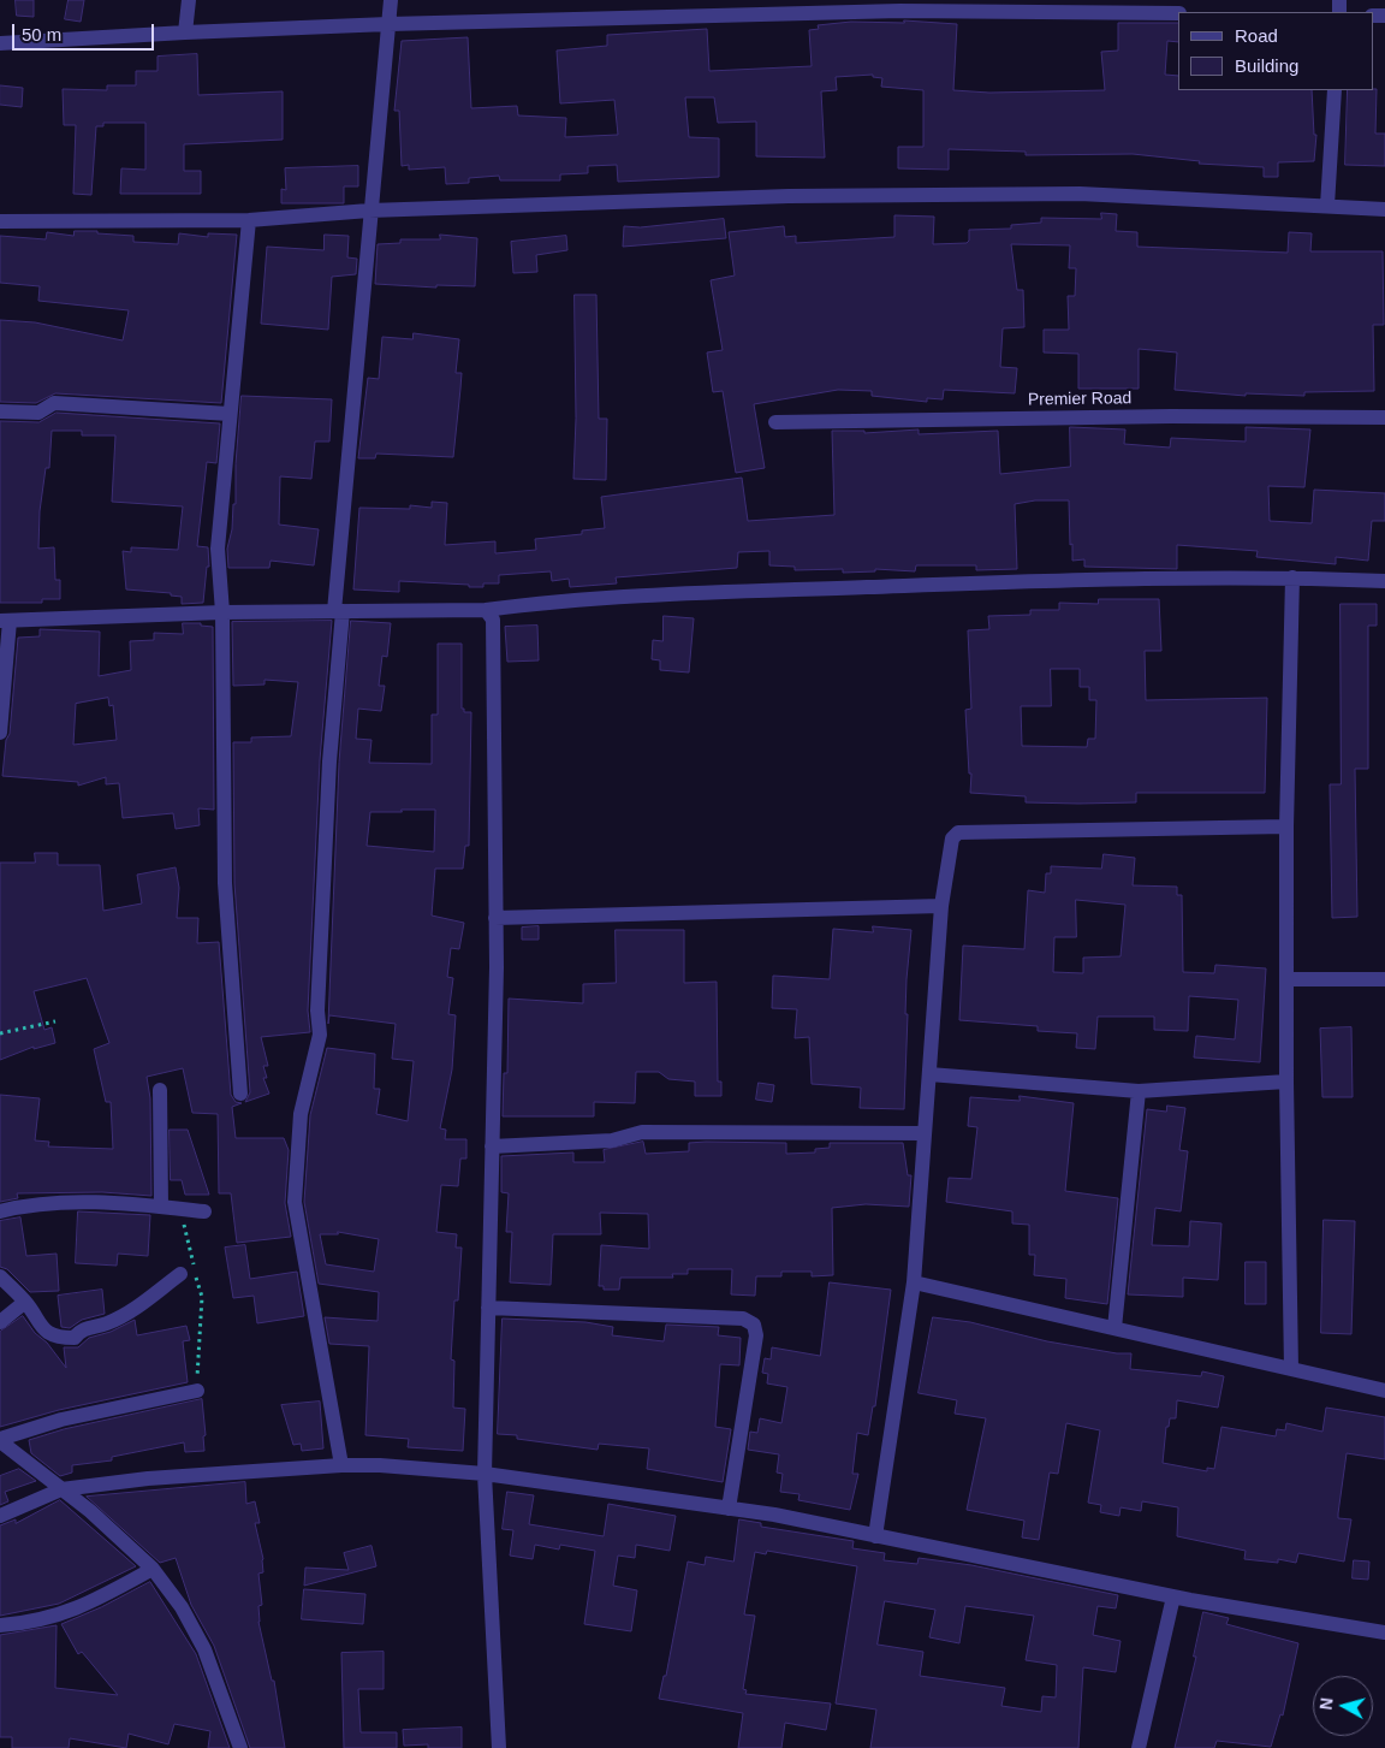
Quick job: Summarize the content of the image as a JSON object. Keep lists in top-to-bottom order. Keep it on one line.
{"streets":{"street":["Premier Road"]},"legend":["Road","Building"],"scale_bar":"50 m","north":"left"}
